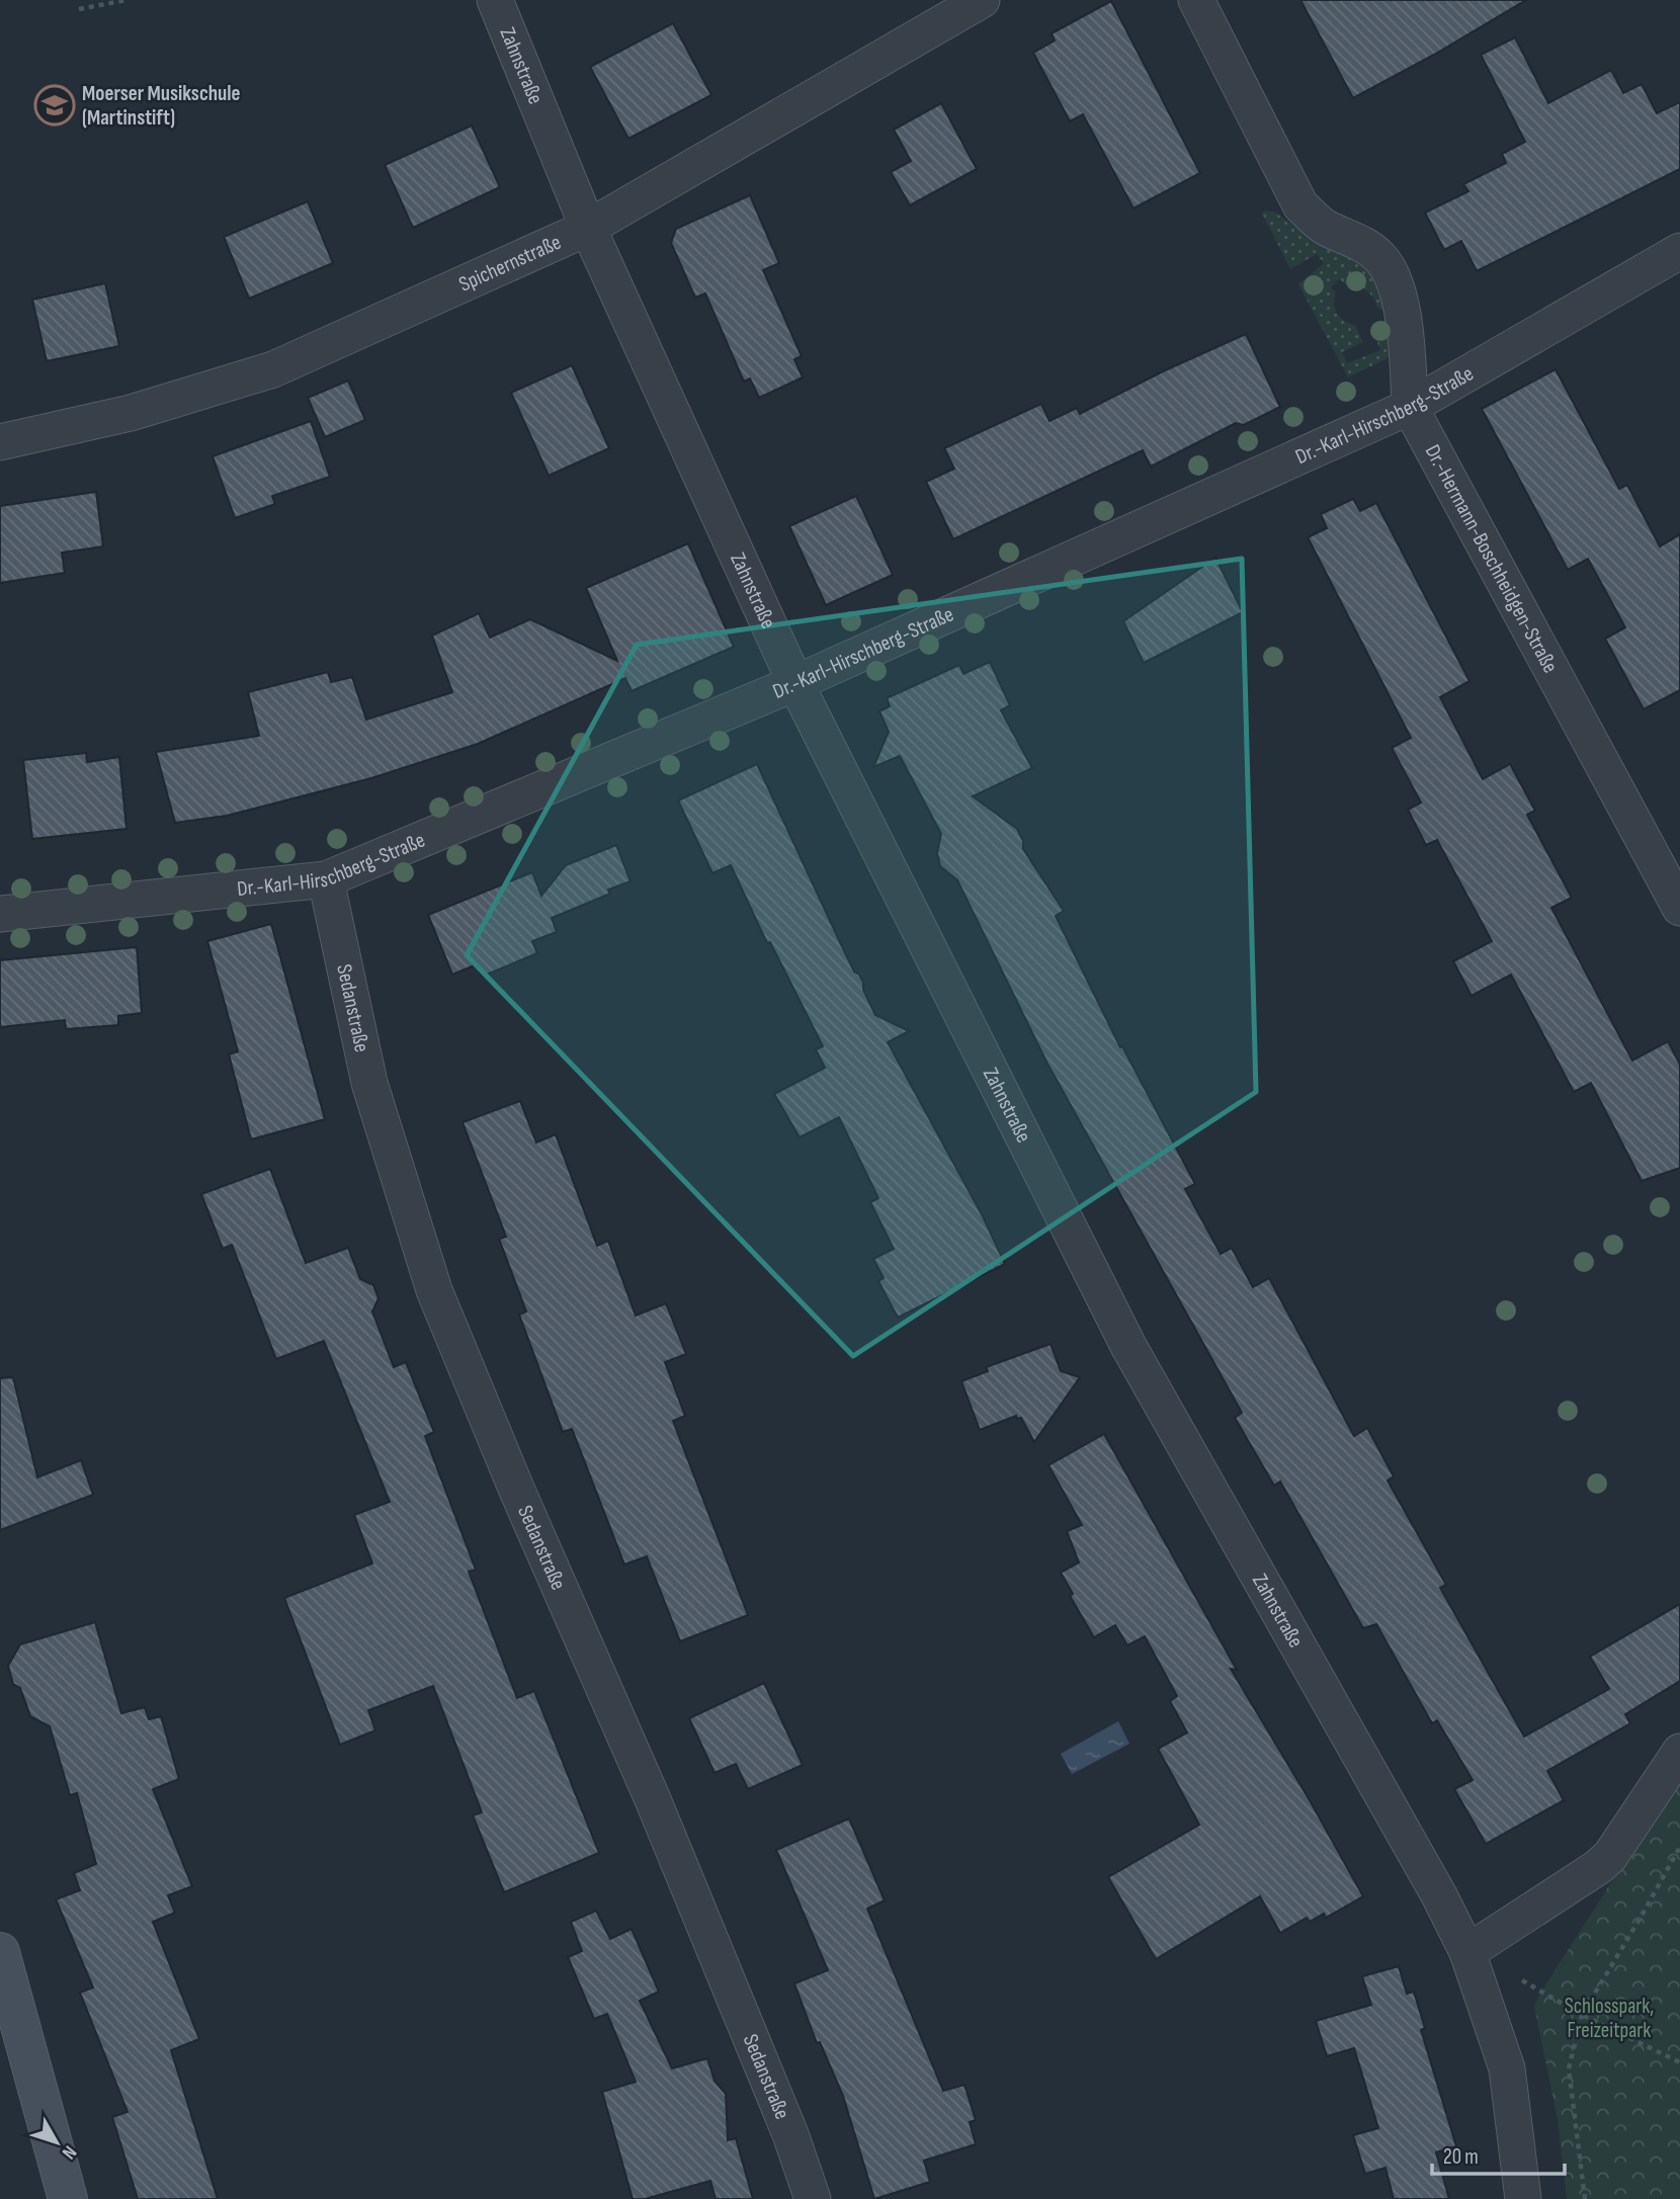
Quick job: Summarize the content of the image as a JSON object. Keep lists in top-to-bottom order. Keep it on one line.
{"streets":{"street":["Zahnstraße","Spichernstraße","Dr.-Karl-Hirschberg-Straße","Dr.-Hermann-Boschheidgen-Straße","Sedanstraße"]},"crossings":[["Zahnstraße","Spichernstraße"],["Zahnstraße","Dr.-Karl-Hirschberg-Straße"],["Dr.-Karl-Hirschberg-Straße","Dr.-Hermann-Boschheidgen-Straße"],["Dr.-Karl-Hirschberg-Straße","Sedanstraße"]],"parks":["Schlosspark, Freizeitpark"],"places":{"school or university":["Moerser Musikschule (Martinstift)"]},"scale_bar":"20 m","north":"bottom right"}
